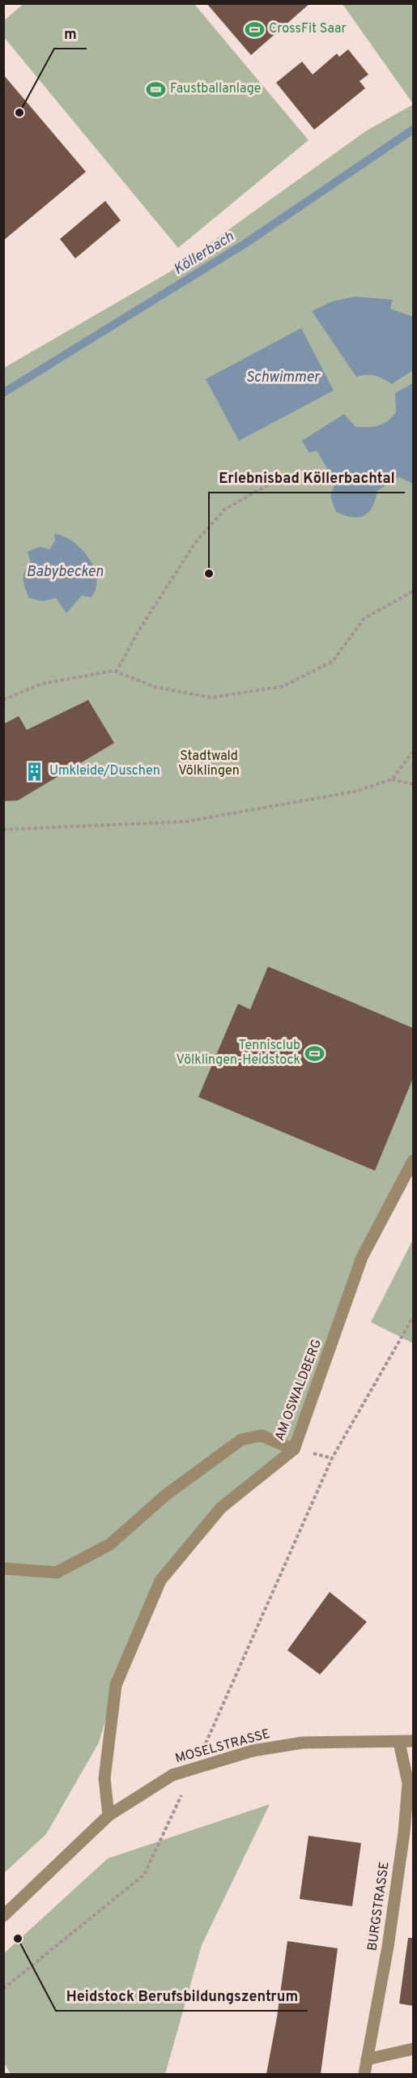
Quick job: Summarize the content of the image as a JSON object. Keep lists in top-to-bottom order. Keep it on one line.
{"streets":{"street":["AM OSWALDBERG","MOSELSTRASSE","BURGSTRASSE"]},"crossings":[["AM OSWALDBERG","MOSELSTRASSE"],["MOSELSTRASSE","BURGSTRASSE"]],"water":["Köllerbach","Schwimmer","Babybecken"],"parks":["Stadtwald Völklingen"],"places":{"sports":["CrossFit Saar","Faustballanlage","Tennisclub Völklingen-Heidstock"],"other":["m","Erlebnisbad Köllerbachtal","Heidstock Berufsbildungszentrum"],"building":["Umkleide/Duschen"]}}
